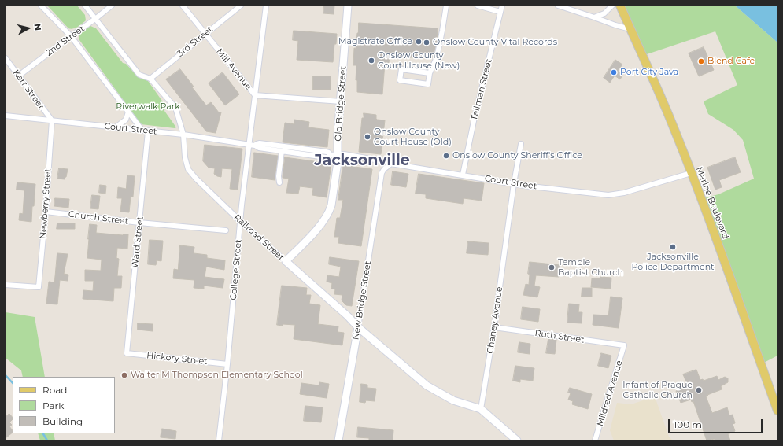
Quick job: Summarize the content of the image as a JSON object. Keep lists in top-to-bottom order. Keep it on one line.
{"streets":{"main road":["Old Bridge Street","Marine Boulevard","Railroad Street","New Bridge Street"],"street":["2nd Street","3rd Street","Mill Avenue","Kerr Street","Tallman Street","Court Street","Newberry Street","Church Street","Ward Street","College Street","Chaney Avenue","Ruth Street","Hickory Street","Mildred Avenue"]},"crossings":[["2nd Street","Kerr Street"],["3rd Street","Mill Avenue"],["3rd Street","Railroad Street"],["Mill Avenue","Old Bridge Street"],["Mill Avenue","College Street"],["Kerr Street","Court Street"],["Kerr Street","Newberry Street"],["Tallman Street","Court Street"],["Old Bridge Street","Court Street"],["Old Bridge Street","Railroad Street"],["Court Street","Marine Boulevard"],["Court Street","Newberry Street"],["Court Street","Railroad Street"],["Court Street","Ward Street"],["Court Street","College Street"],["Court Street","New Bridge Street"],["Court Street","Chaney Avenue"],["Newberry Street","Church Street"],["Church Street","Ward Street"],["Railroad Street","College Street"],["Railroad Street","New Bridge Street"],["Railroad Street","Chaney Avenue"],["Ward Street","Hickory Street"],["College Street","Hickory Street"],["Chaney Avenue","Ruth Street"],["Ruth Street","Mildred Avenue"]],"districts":["Jacksonville"],"parks":["Riverwalk Park"],"places":["Magistrate Office","Onslow County Vital Records","Onslow County Court House (New)","Blend Cafe","Port City Java","Onslow County Court House (Old)","Onslow County Sheriff's Office","Jacksonville Police Department","Temple Baptist Church","Walter M Thompson Elementary School","Infant of Prague Catholic Church"],"legend":["Road","Park","Building"],"scale_bar":"100 m","north":"right"}
